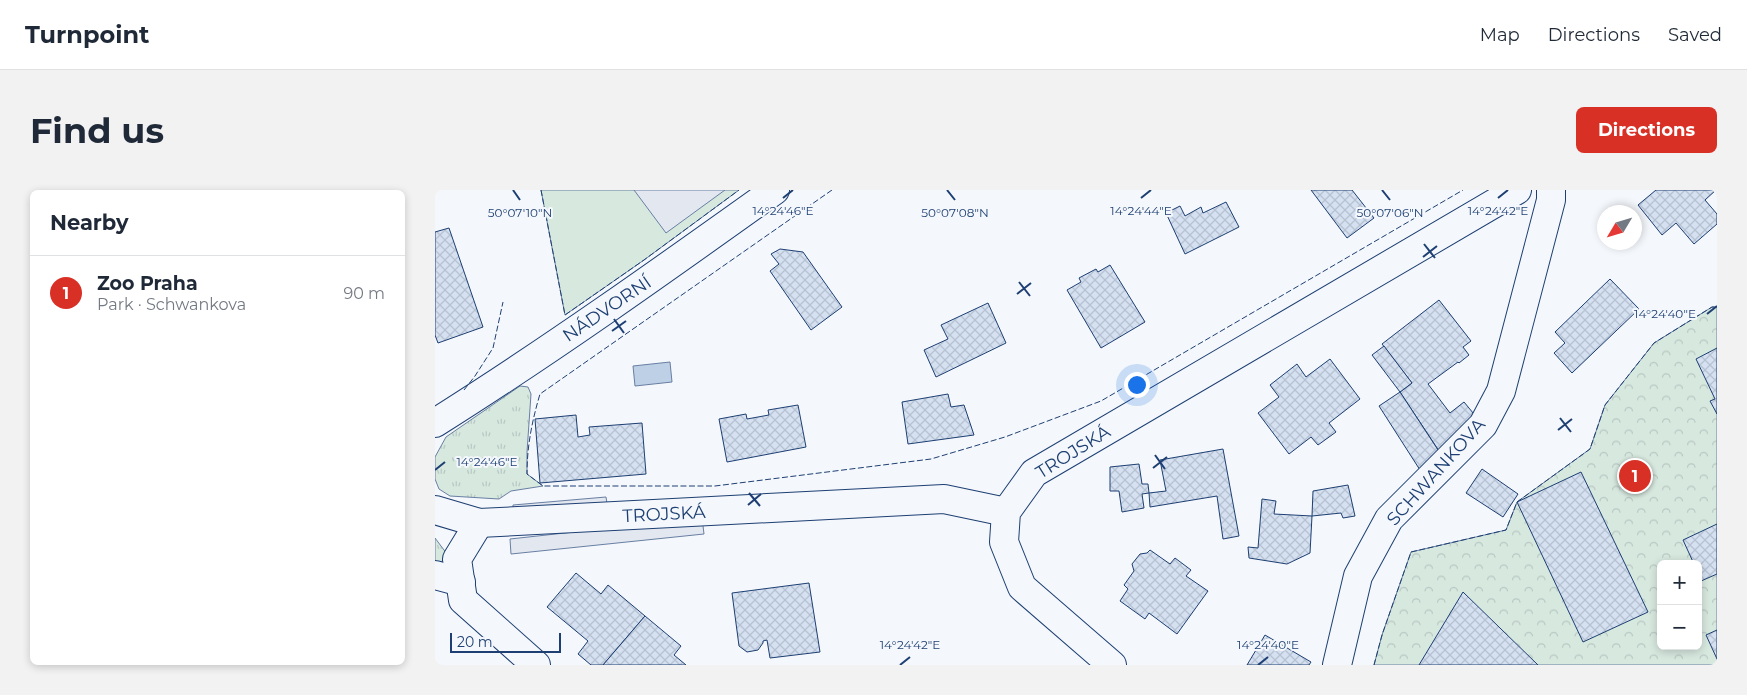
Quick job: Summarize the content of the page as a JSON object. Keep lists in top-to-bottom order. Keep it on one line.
{"streets":{"street":["NÁDVORNÍ","TROJSKÁ","SCHWANKOVA"]},"scale_bar":"20 m","north":"bottom left","page":{"header":"Turnpoint","nav":["Map","Directions","Saved"],"buttons":"Directions","title":"Find us","heading":"Nearby","list":[{"mark":"1","name":"Zoo Praha","note":"Park · Schwankova","value":"90 m"}],"pins":"1","map_buttons":["+","−"],"scale":"20 m"},"coordinates":["14°24'46\"E","14°24'44\"E","14°24'42\"E","50°07'06\"N","50°07'10\"N","50°07'08\"N","14°24'40\"E"]}
